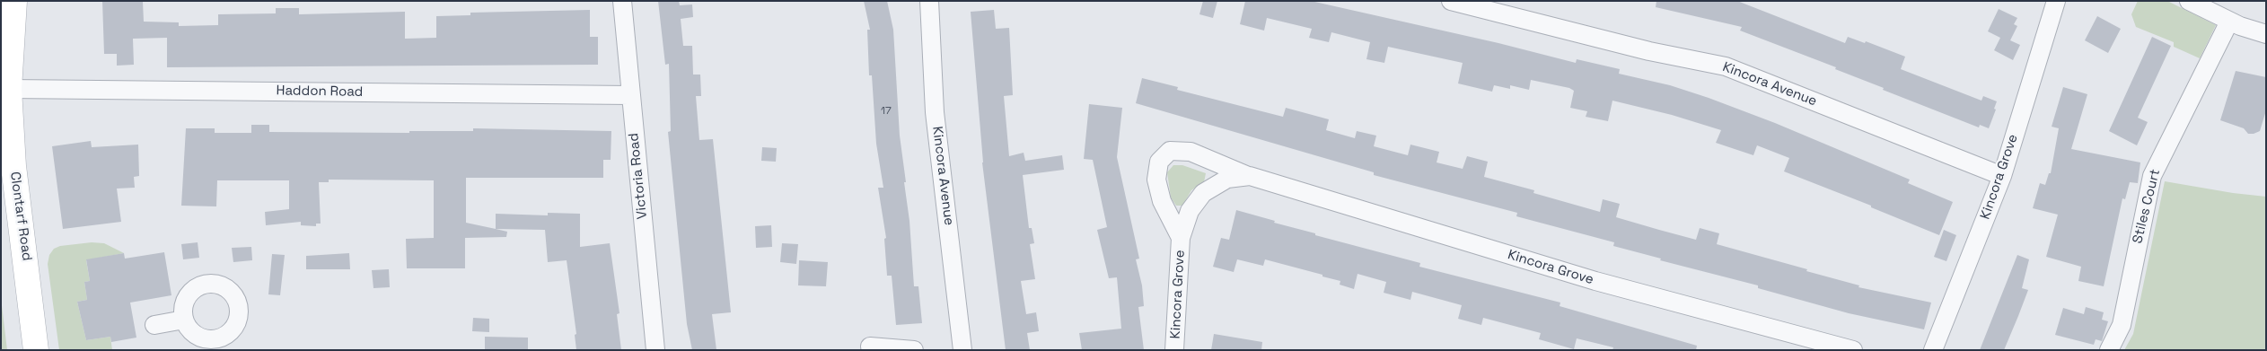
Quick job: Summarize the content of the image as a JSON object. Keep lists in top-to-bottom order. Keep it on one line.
{"streets":{"main road":["Clontarf Road"],"street":["Kincora Avenue","Haddon Road","Victoria Road","Kincora Grove","Stiles Court"]},"crossings":[["Kincora Avenue","Kincora Grove"],["Haddon Road","Victoria Road"],["Haddon Road","Clontarf Road"]],"house_numbers":["17"]}
